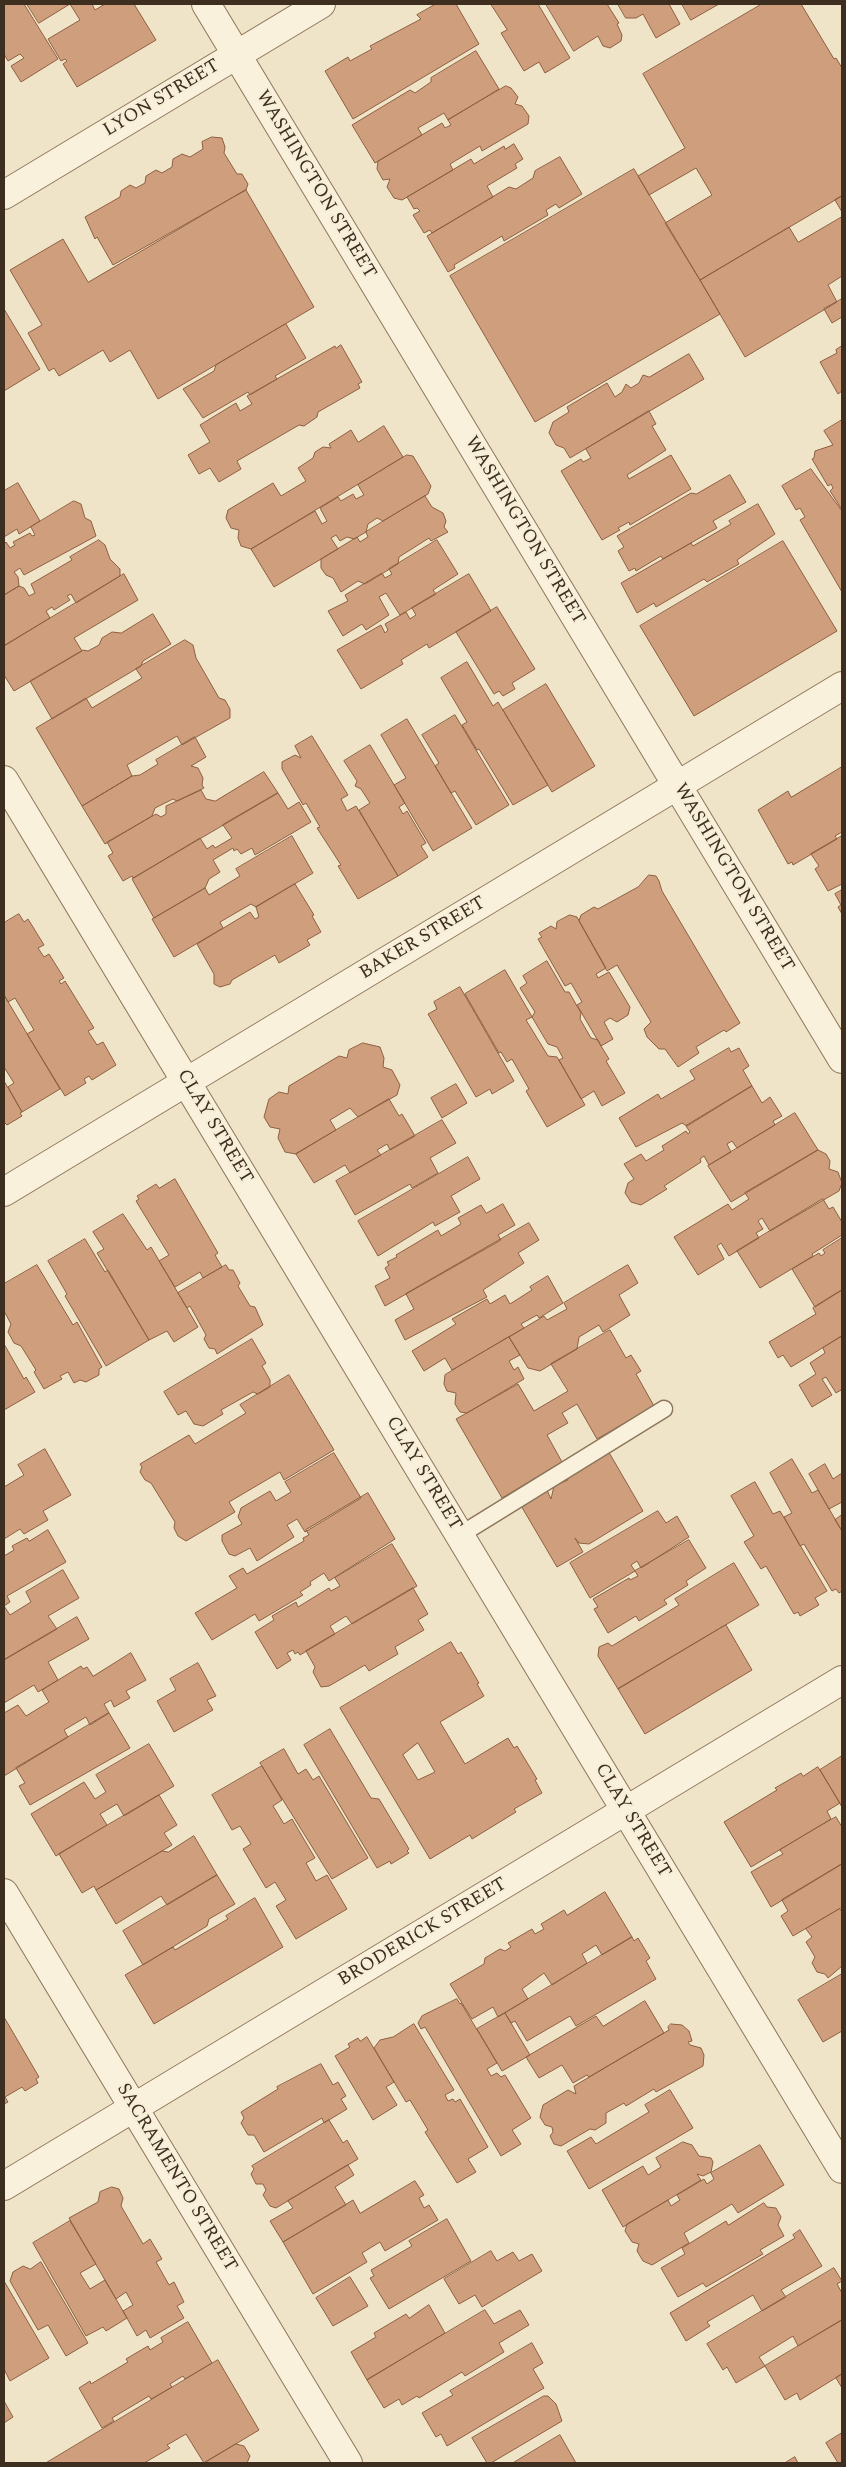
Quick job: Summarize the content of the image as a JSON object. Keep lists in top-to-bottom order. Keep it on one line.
{"streets":{"street":["LYON STREET","WASHINGTON STREET","BAKER STREET","CLAY STREET","BRODERICK STREET","SACRAMENTO STREET"]},"crossings":[["LYON STREET","WASHINGTON STREET"],["WASHINGTON STREET","BAKER STREET"],["BAKER STREET","CLAY STREET"],["CLAY STREET","BRODERICK STREET"],["BRODERICK STREET","SACRAMENTO STREET"]]}
